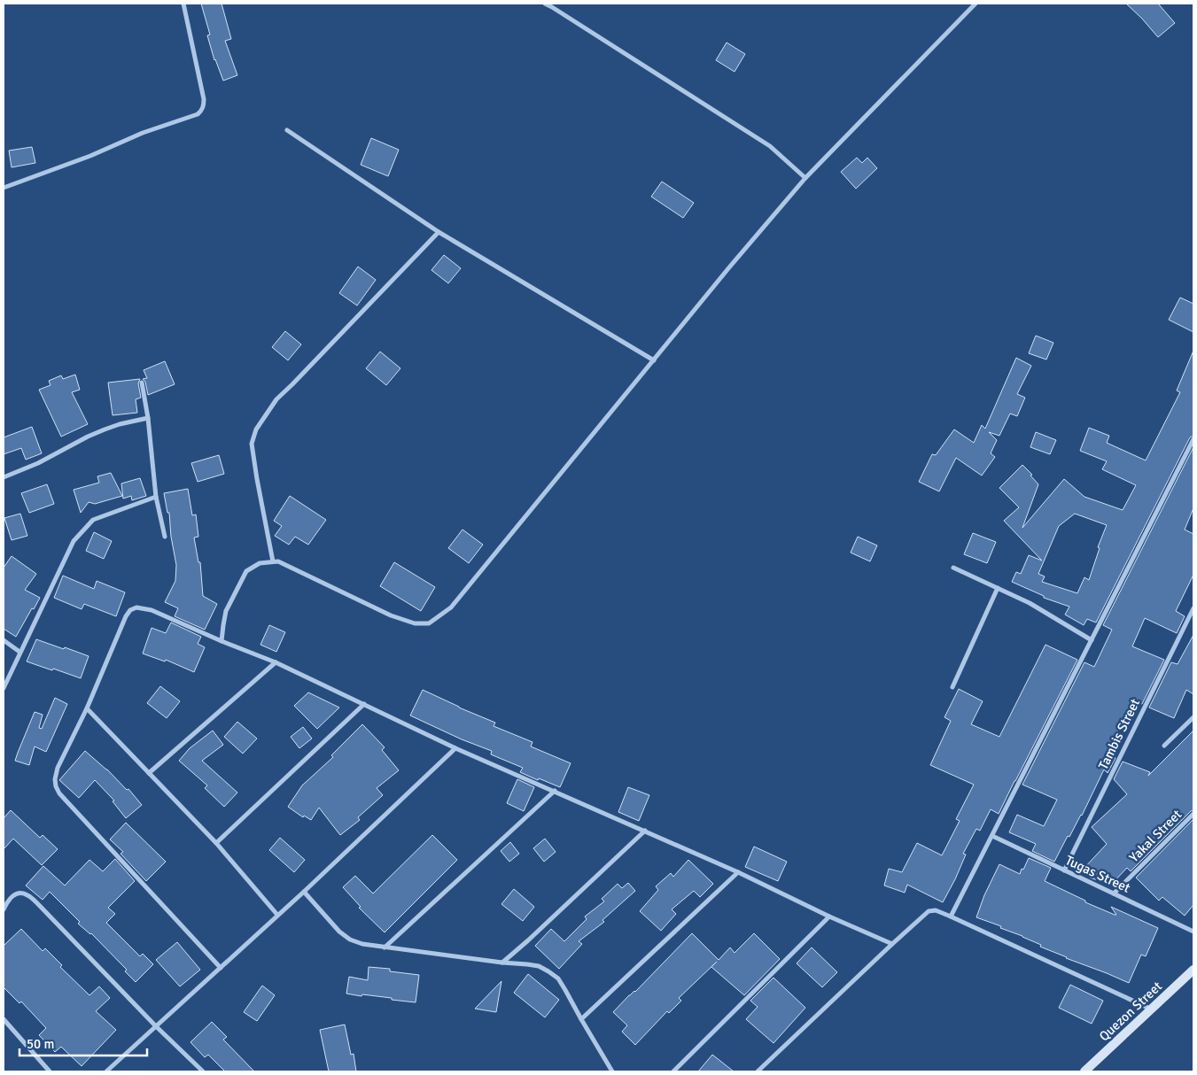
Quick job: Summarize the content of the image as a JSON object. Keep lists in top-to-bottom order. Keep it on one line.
{"streets":{"street":["Tambis Street","Yakal Street","Tugas Street","Quezon Street"]},"crossings":[["Tambis Street","Tugas Street"],["Yakal Street","Tugas Street"]],"scale_bar":"50 m"}
